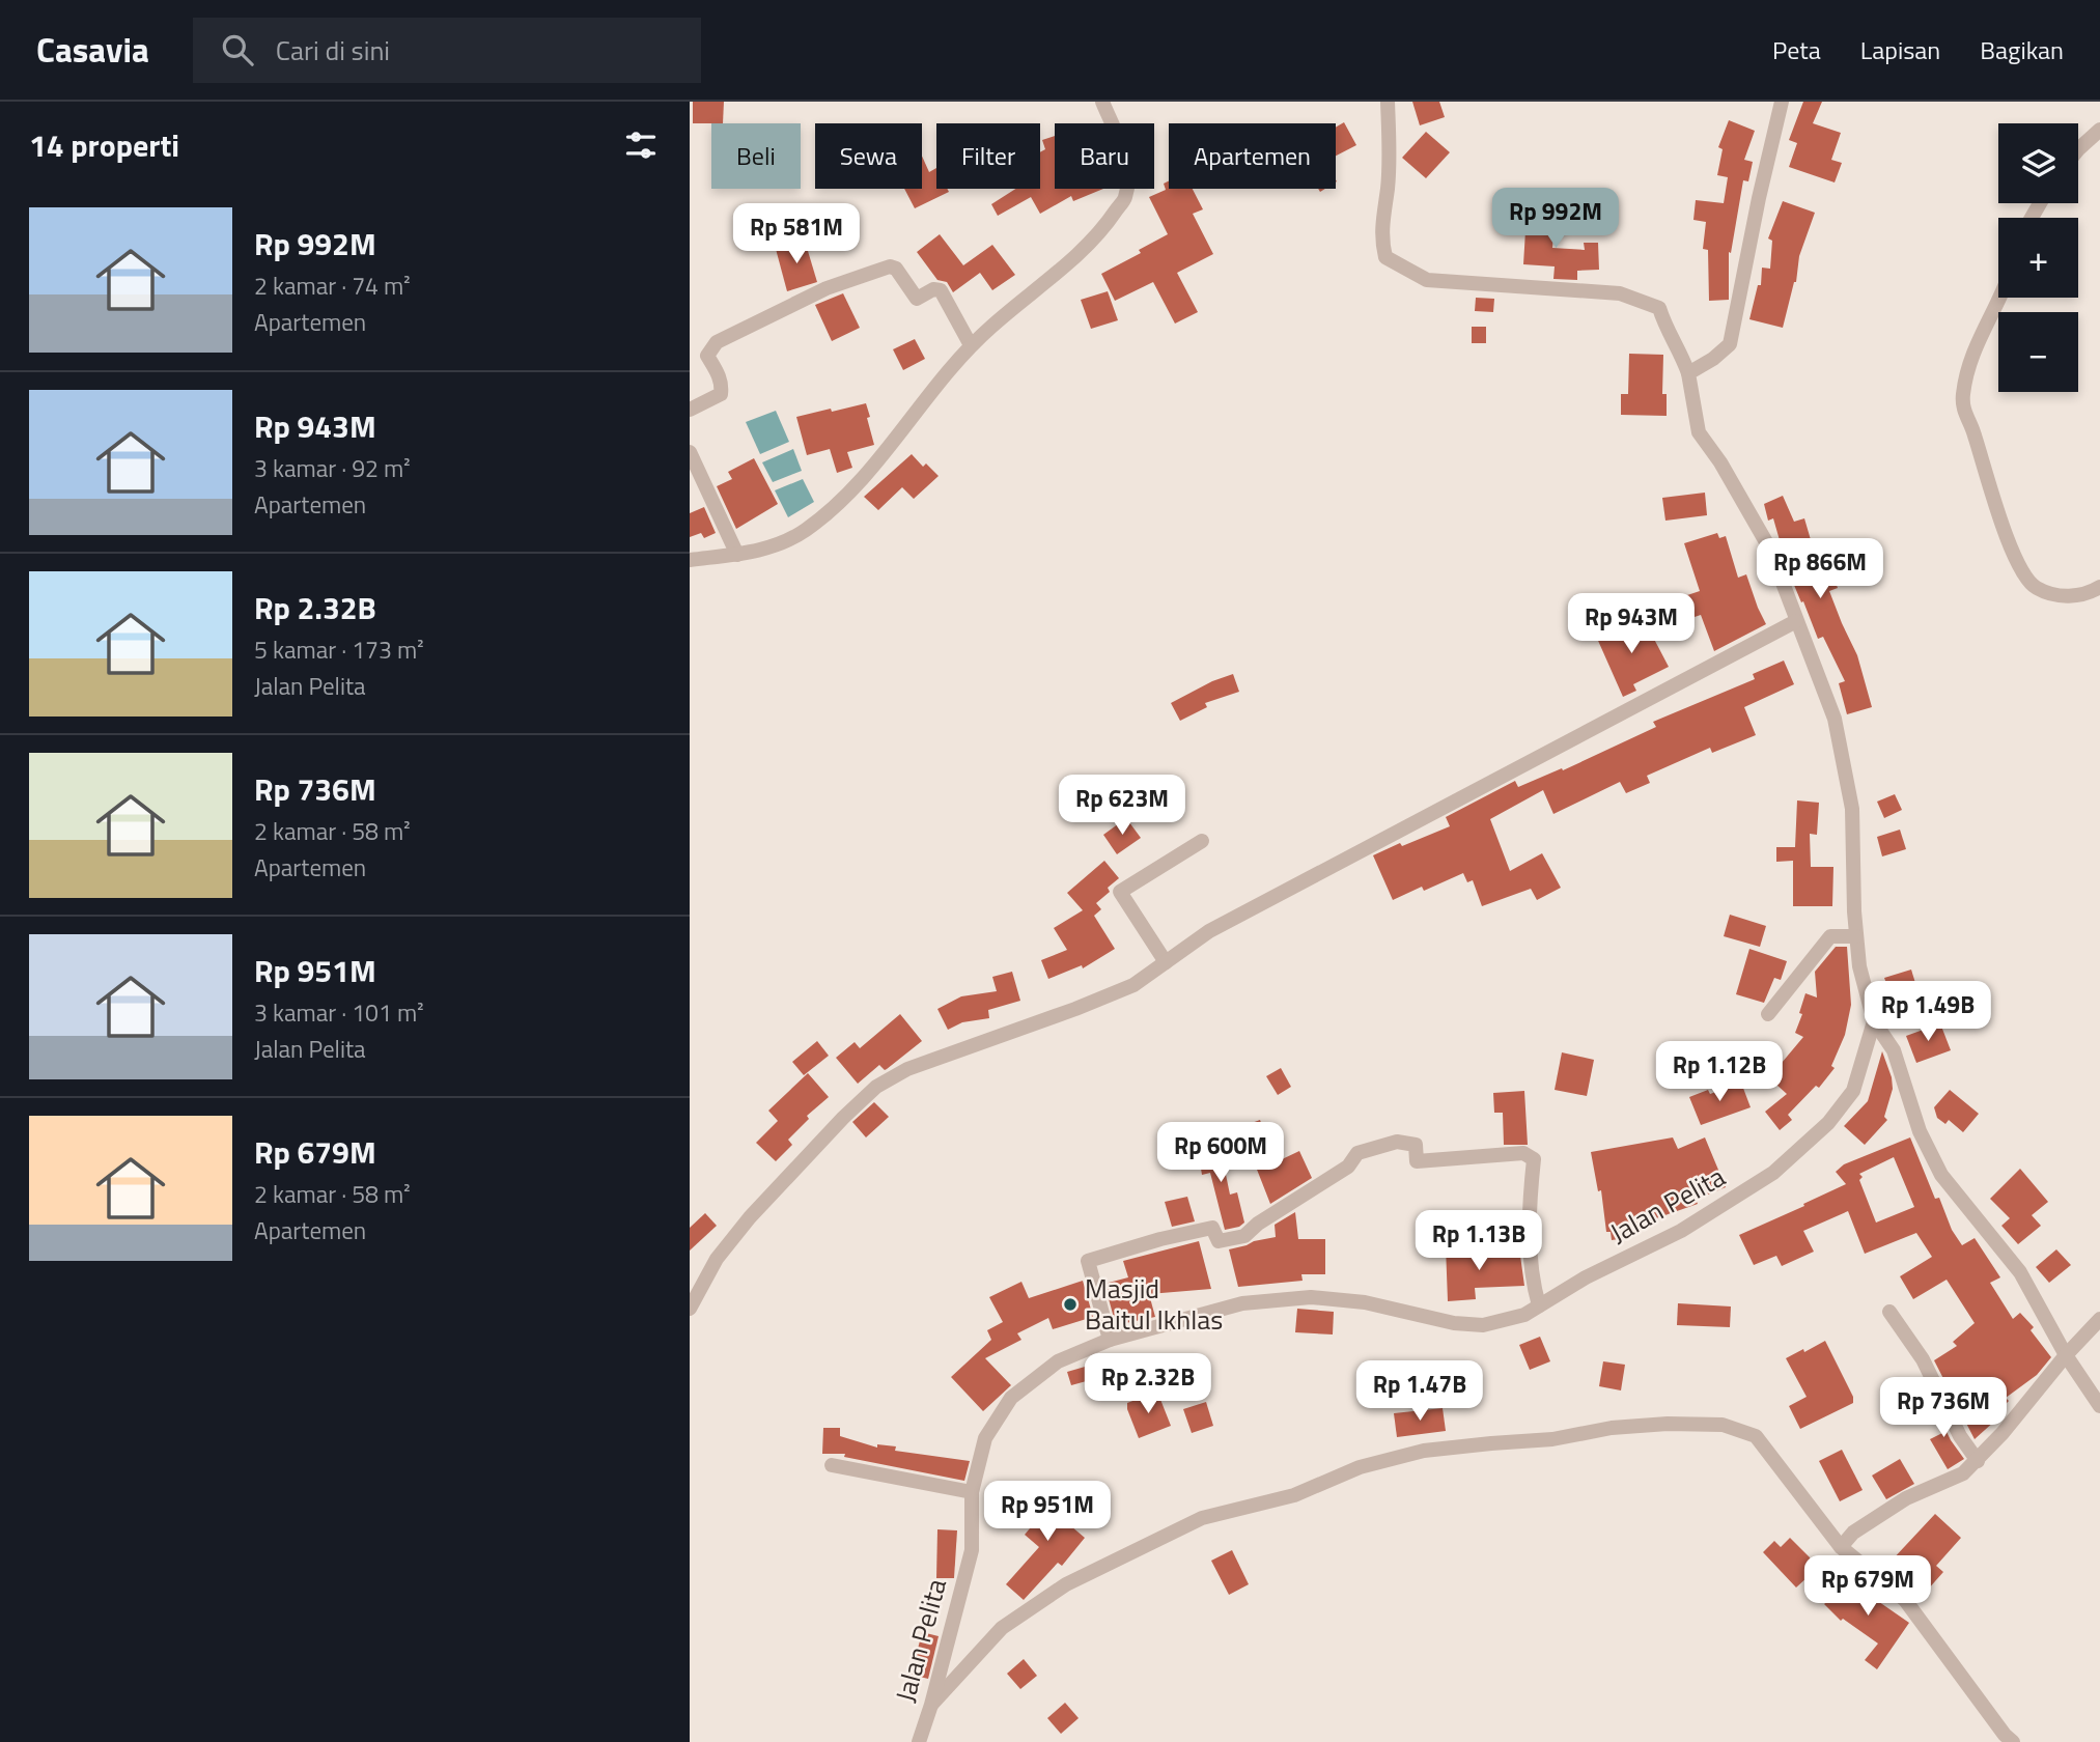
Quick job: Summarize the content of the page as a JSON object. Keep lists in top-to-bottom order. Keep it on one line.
{"streets":{"street":["Jalan Pelita"]},"places":["Masjid Baitul Ikhlas"],"page":{"header":"Casavia","search":"Cari di sini","nav":["Peta","Lapisan","Bagikan"],"heading":"14 properti","map_buttons":["+","−"],"chip":["Beli","Sewa","Filter","Baru","Apartemen"],"price":["Rp 992M","Rp 581M","Rp 866M","Rp 943M","Rp 623M","Rp 1.49B","Rp 1.12B","Rp 600M","Rp 1.13B","Rp 2.32B","Rp 1.47B","Rp 736M","Rp 951M","Rp 679M"],"list":[{"name":"Rp 992M","note":"2 kamar · 74 m² · Apartemen"},{"name":"Rp 943M","note":"3 kamar · 92 m² · Apartemen"},{"name":"Rp 2.32B","note":"5 kamar · 173 m² · Jalan Pelita"},{"name":"Rp 736M","note":"2 kamar · 58 m² · Apartemen"},{"name":"Rp 951M","note":"3 kamar · 101 m² · Jalan Pelita"},{"name":"Rp 679M","note":"2 kamar · 58 m² · Apartemen"}]}}
